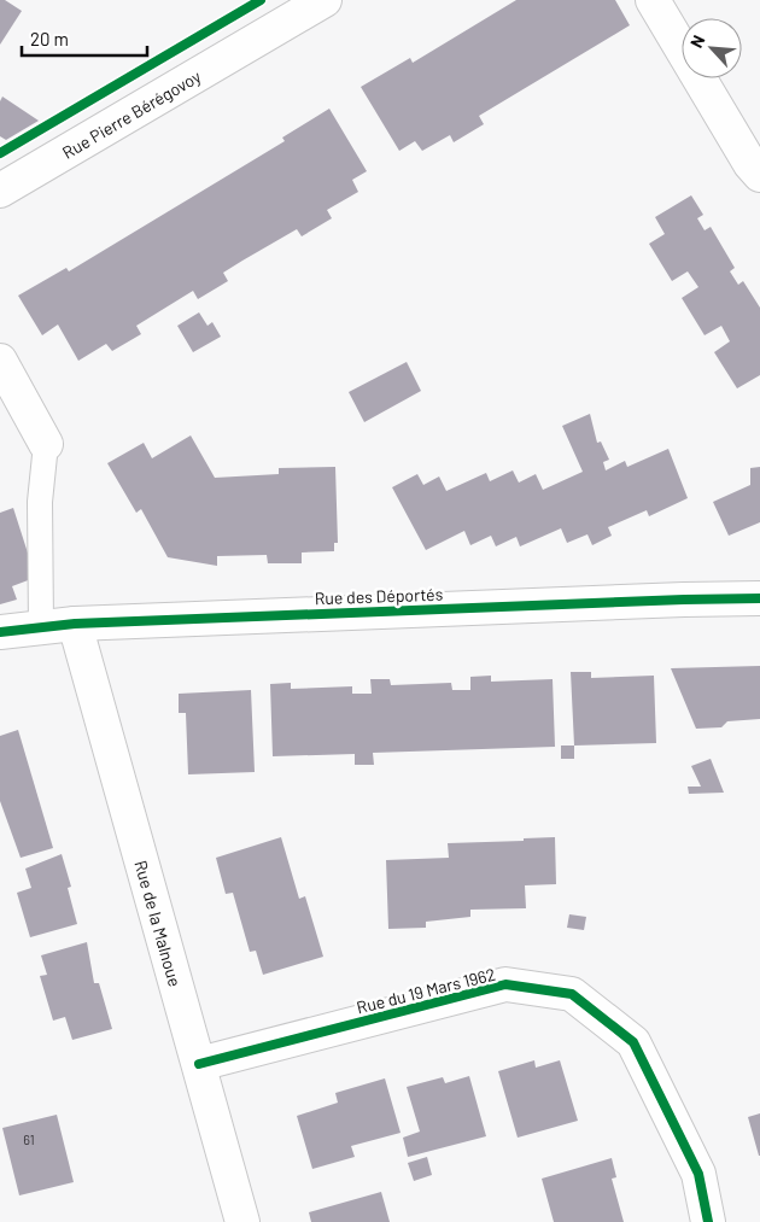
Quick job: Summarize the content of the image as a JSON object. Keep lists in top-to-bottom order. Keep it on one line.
{"streets":{"street":["Rue Pierre Bérégovoy","Rue des Déportés","Rue de la Malnoue","Rue du 19 Mars 1962"]},"crossings":[["Rue des Déportés","Rue de la Malnoue"],["Rue de la Malnoue","Rue du 19 Mars 1962"]],"house_numbers":["61"],"scale_bar":"20 m","north":"top left"}
